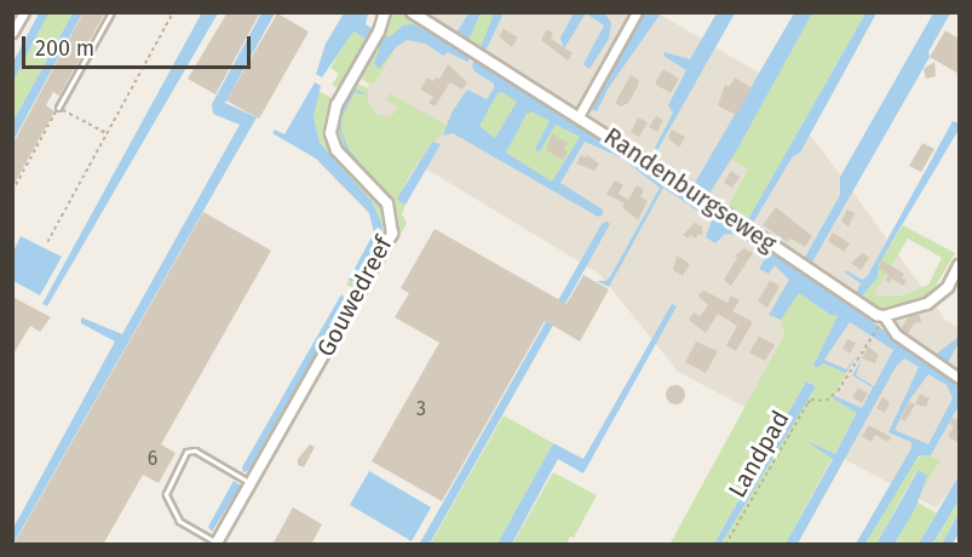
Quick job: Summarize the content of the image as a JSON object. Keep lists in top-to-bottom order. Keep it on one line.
{"streets":{"street":["Randenburgseweg","Gouwedreef"],"path":["Landpad"]},"crossings":[["Randenburgseweg","Landpad"]],"house_numbers":["3","6"],"scale_bar":"200 m"}
